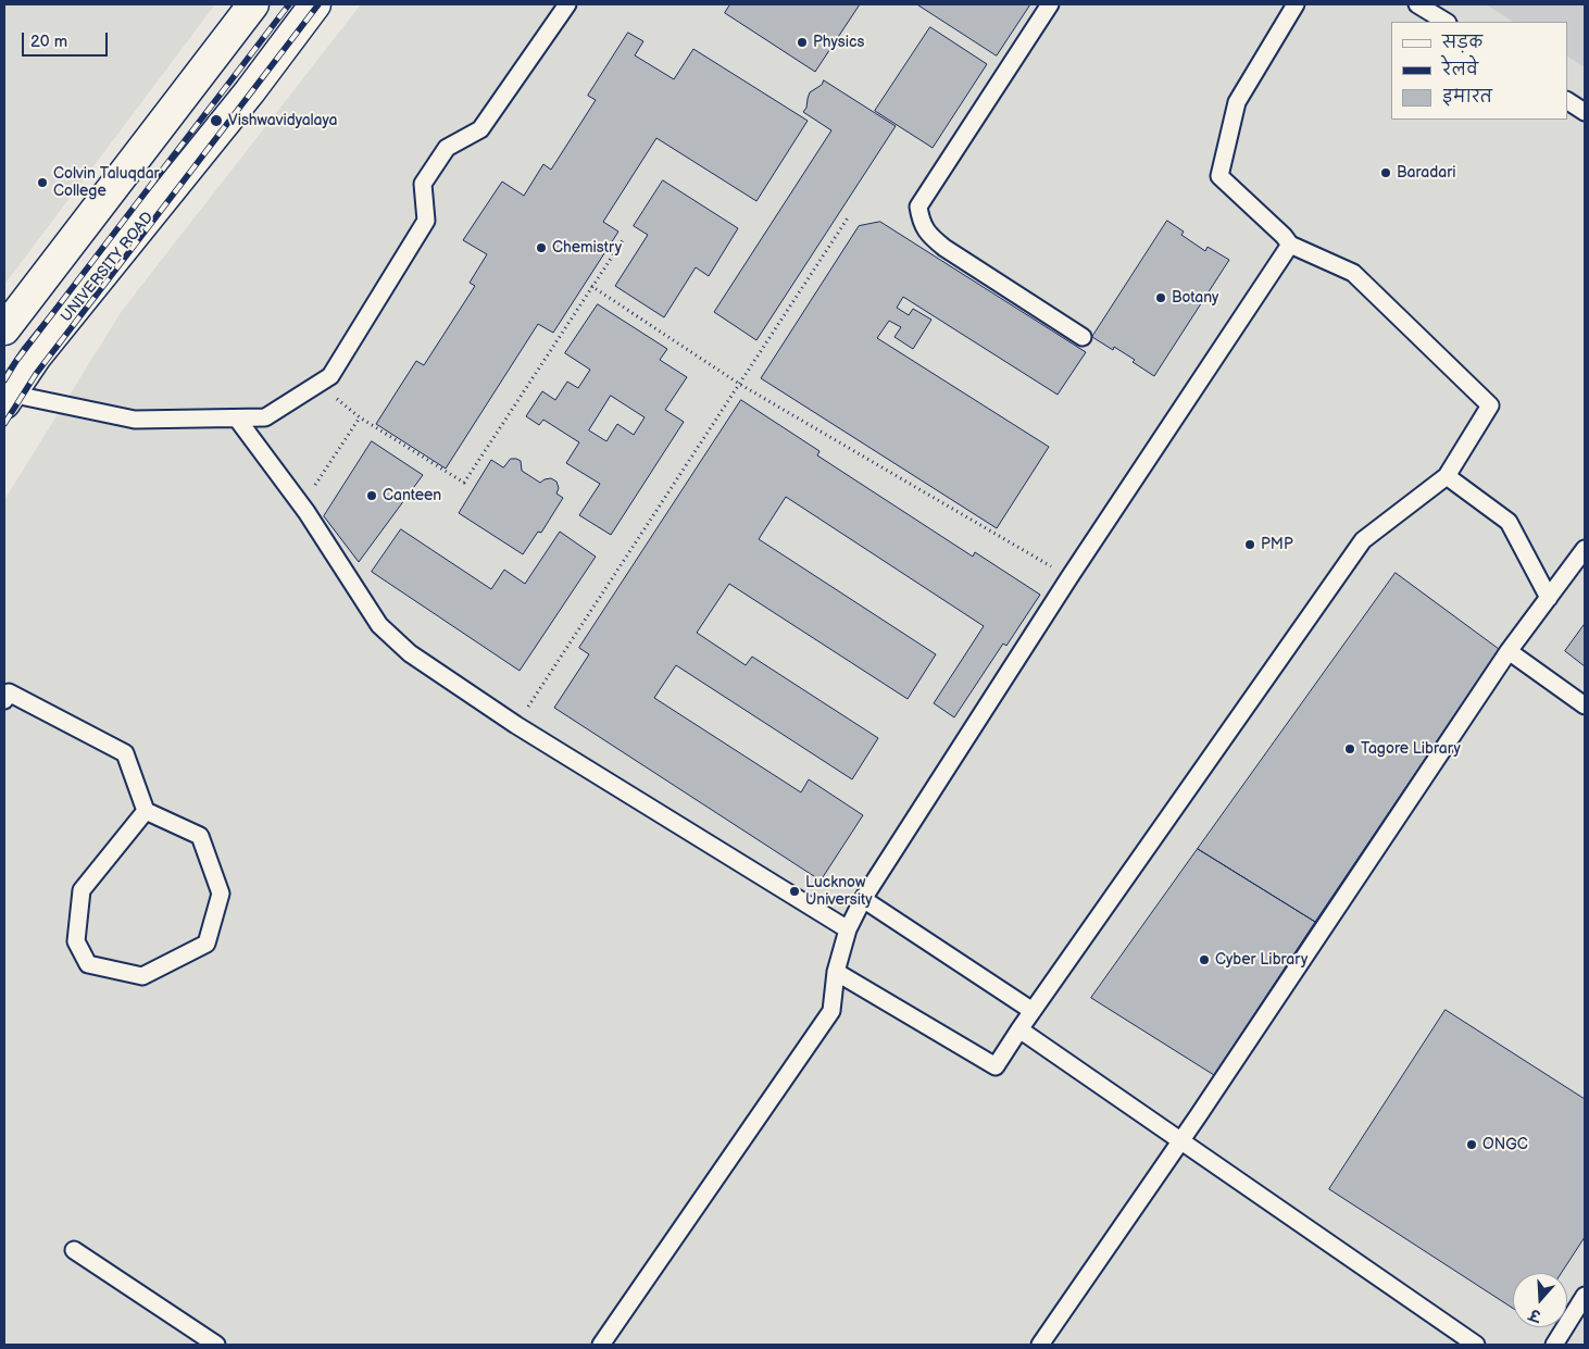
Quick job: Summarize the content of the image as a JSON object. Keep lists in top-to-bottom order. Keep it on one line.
{"streets":{"main road":["UNIVERSITY ROAD"]},"places":["Physics","Vishwavidyalaya","Baradari","Colvin Taluqdar College","Chemistry","Botany","Canteen","PMP","Tagore Library","Lucknow University","Cyber Library","ONGC"],"legend":["सड़क","रेलवे","इमारत"],"scale_bar":"20 m","north":"bottom"}
